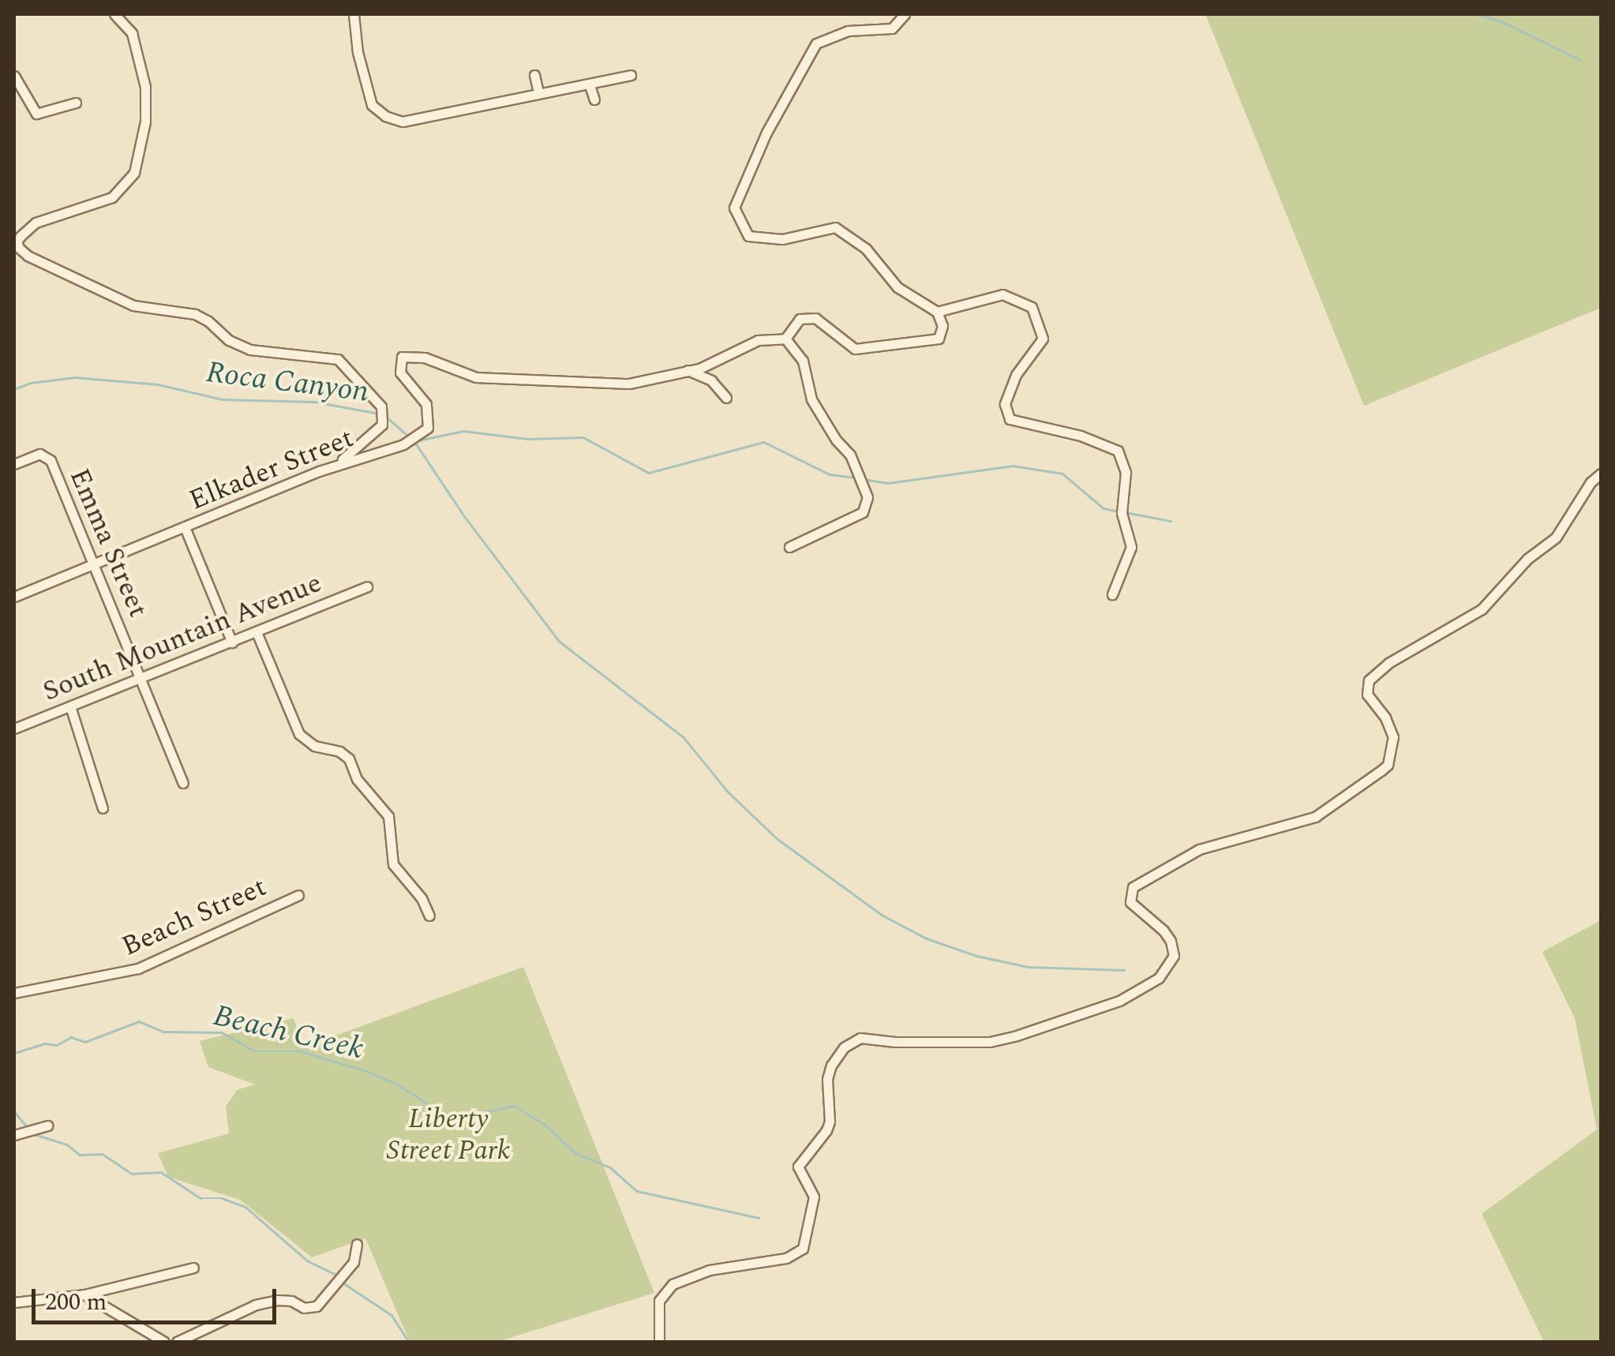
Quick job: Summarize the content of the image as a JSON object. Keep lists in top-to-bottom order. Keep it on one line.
{"streets":{"street":["Elkader Street","Emma Street","South Mountain Avenue","Beach Street"]},"crossings":[["Elkader Street","Emma Street"],["Emma Street","South Mountain Avenue"]],"water":["Roca Canyon","Beach Creek"],"parks":["Liberty Street Park"],"scale_bar":"200 m"}
